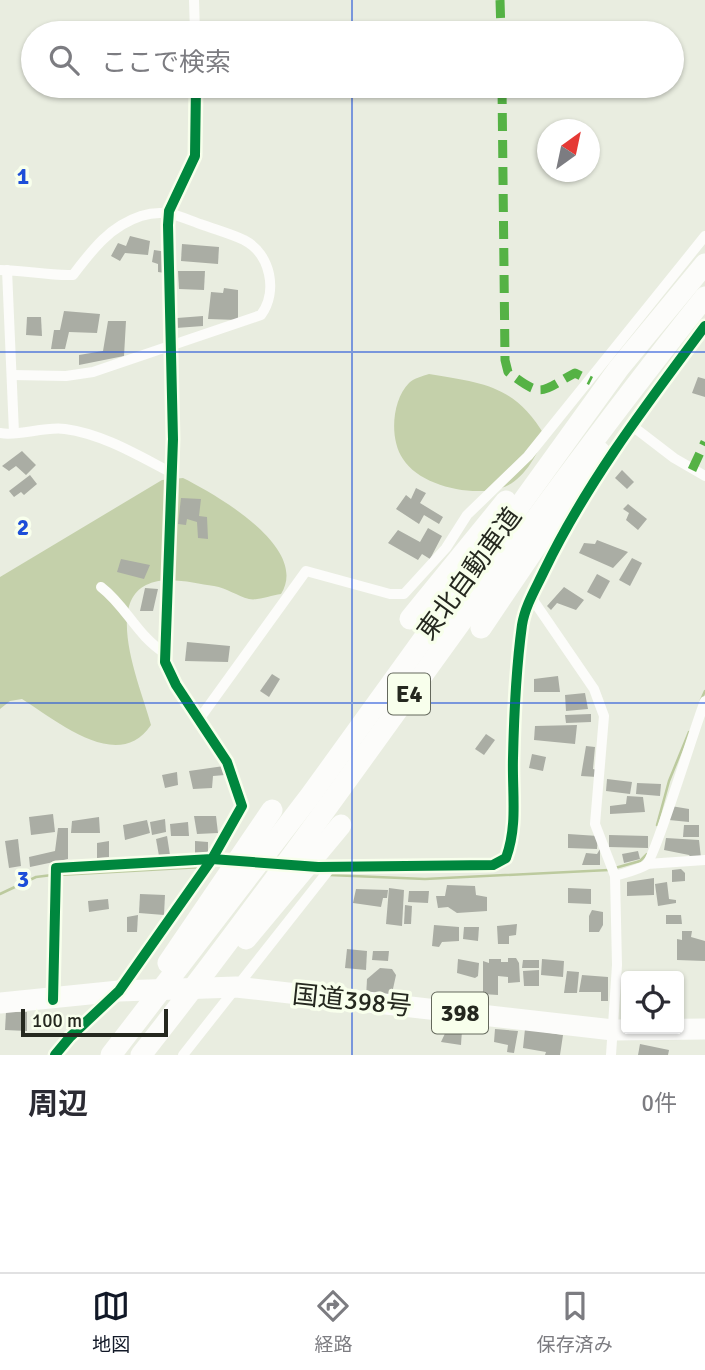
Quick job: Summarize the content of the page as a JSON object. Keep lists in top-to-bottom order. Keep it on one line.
{"streets":{"highway":["東北自動車道","E4","国道398号","398"]},"scale_bar":"100 m","north":"top right","page":{"search":"ここで検索","scale":"100 m","heading":["周辺","0件"],"nav":["地図","経路","保存済み"]},"grid":{"rows":["1","2","3"]}}
